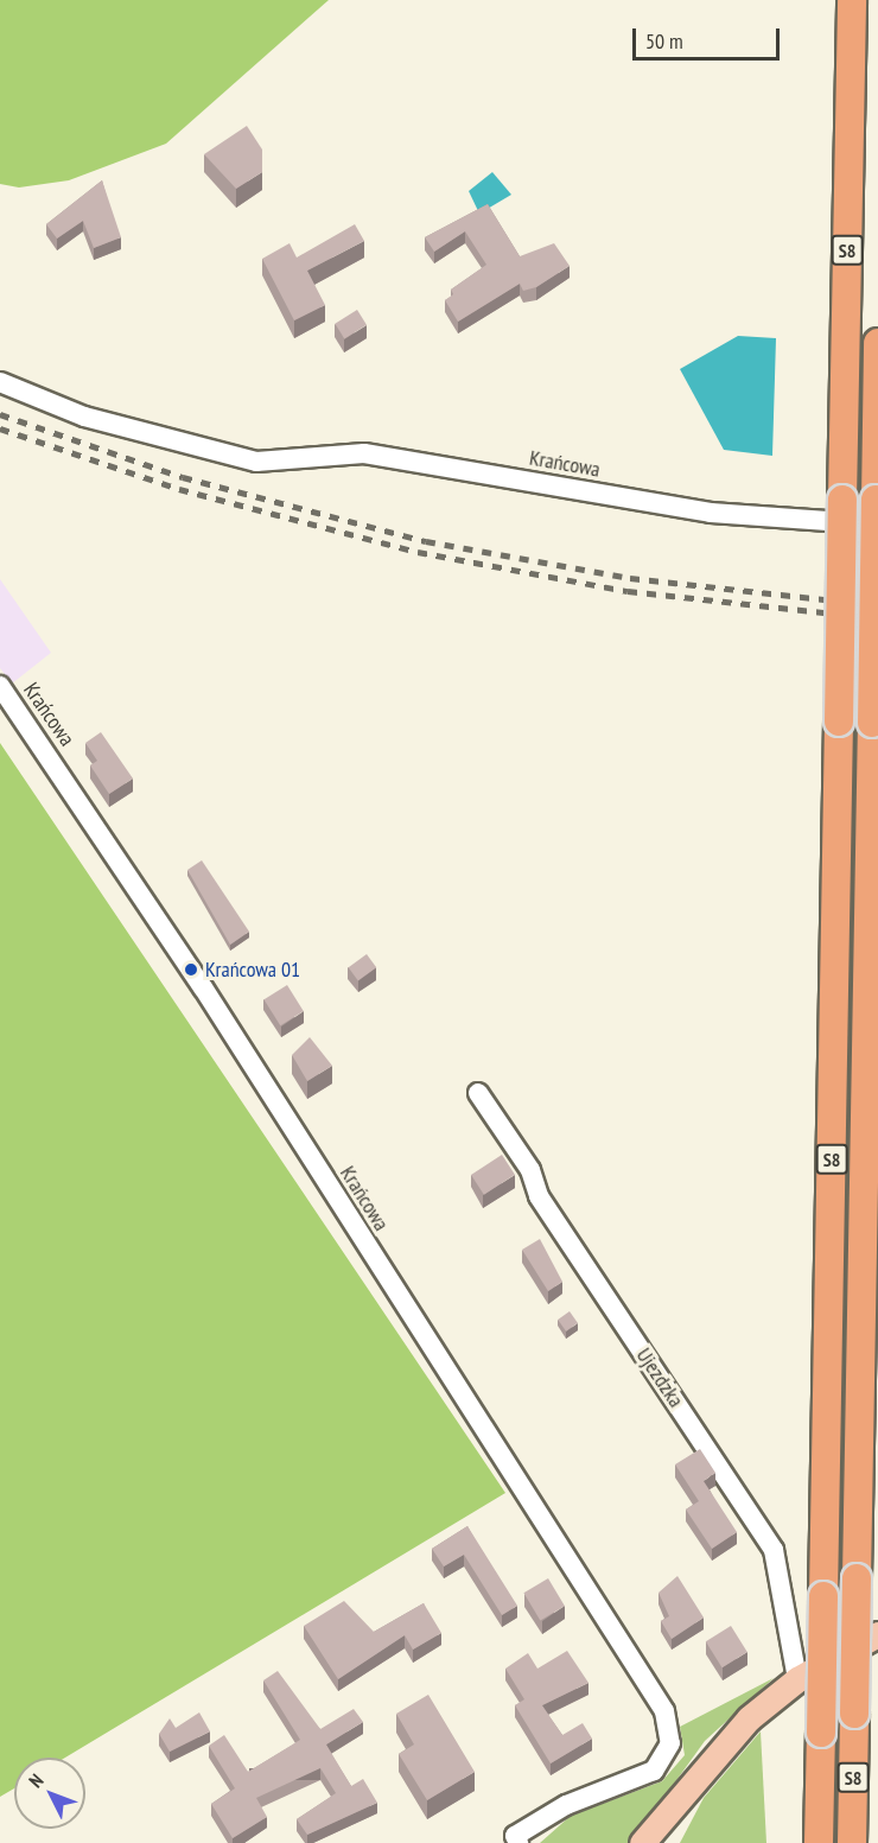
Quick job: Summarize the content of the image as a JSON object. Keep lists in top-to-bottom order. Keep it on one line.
{"streets":{"highway":["S8"],"street":["Krańcowa","Ujezdzka"]},"crossings":[["S8","Krańcowa"]],"places":["Krańcowa 01"],"scale_bar":"50 m","north":"top left"}
